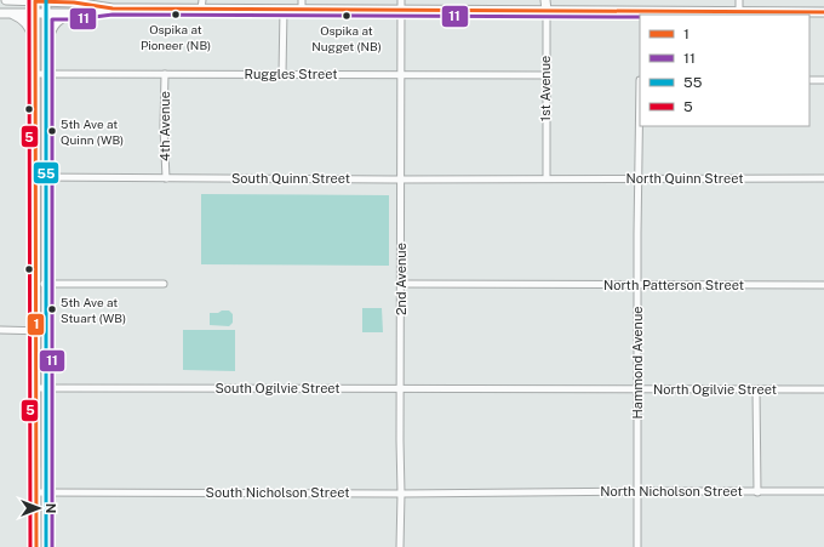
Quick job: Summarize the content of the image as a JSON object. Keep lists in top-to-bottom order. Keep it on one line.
{"streets":{"main road":["1st Avenue"],"street":["Ruggles Street","4th Avenue","South Quinn Street","North Quinn Street","2nd Avenue","North Patterson Street","Hammond Avenue","South Ogilvie Street","North Ogilvie Street","North Nicholson Street","South Nicholson Street"]},"crossings":[["Ruggles Street","1st Avenue"],["Ruggles Street","4th Avenue"],["Ruggles Street","2nd Avenue"],["1st Avenue","South Quinn Street"],["1st Avenue","North Quinn Street"],["4th Avenue","South Quinn Street"],["South Quinn Street","North Quinn Street"],["South Quinn Street","2nd Avenue"],["North Quinn Street","Hammond Avenue"],["2nd Avenue","North Patterson Street"],["2nd Avenue","South Ogilvie Street"],["2nd Avenue","South Nicholson Street"],["North Patterson Street","Hammond Avenue"],["Hammond Avenue","North Ogilvie Street"],["Hammond Avenue","North Nicholson Street"],["South Ogilvie Street","North Ogilvie Street"],["North Nicholson Street","South Nicholson Street"]],"places":["Ospika at Pioneer (NB)","Ospika at Nugget (NB)","5th Ave at Quinn (WB)","5th Ave at Stuart (WB)"],"lines":["transit line 55","transit line 5","transit line 1","transit line 11"],"legend":["1","11","55","5"],"north":"right"}
